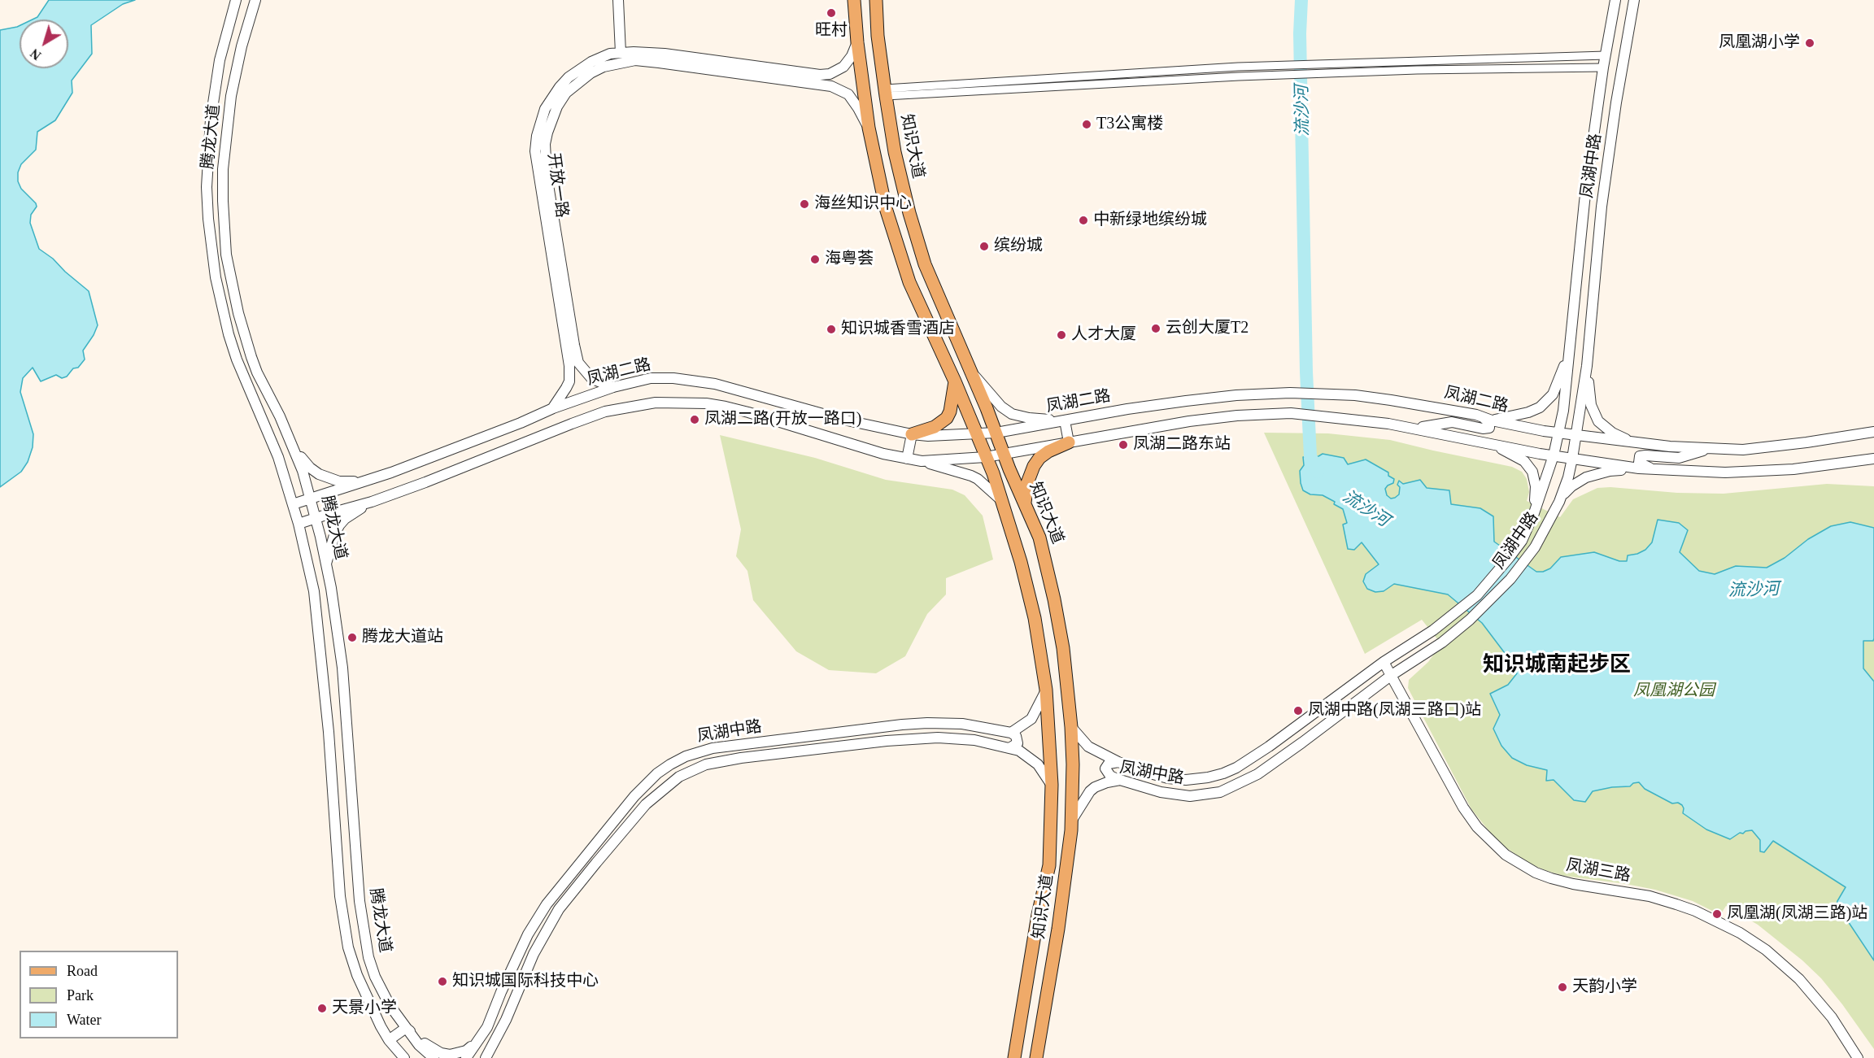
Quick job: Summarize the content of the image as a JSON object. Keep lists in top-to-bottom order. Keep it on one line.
{"streets":{"main road":["知识大道"],"street":["腾龙大道","凤湖中路","开放一路","凤湖二路","凤湖三路"]},"crossings":[["腾龙大道","凤湖二路"],["知识大道","凤湖中路"],["知识大道","开放一路"],["知识大道","凤湖二路"],["凤湖中路","凤湖二路"],["凤湖中路","凤湖三路"],["开放一路","凤湖二路"]],"districts":["知识城南起步区"],"water":["流沙河"],"parks":["凤凰湖公园"],"places":["旺村","凤凰湖小学","T3公寓楼","海丝知识中心","中新绿地缤纷城","缤纷城","海粤荟","云创大厦T2","知识城香雪酒店","人才大厦","凤湖二路(开放一路口)","凤湖二路东站","腾龙大道站","凤湖中路(凤湖三路口)站","凤凰湖(凤湖三路)站","知识城国际科技中心","天韵小学","天景小学"],"legend":["Road","Park","Water"],"north":"bottom left"}
